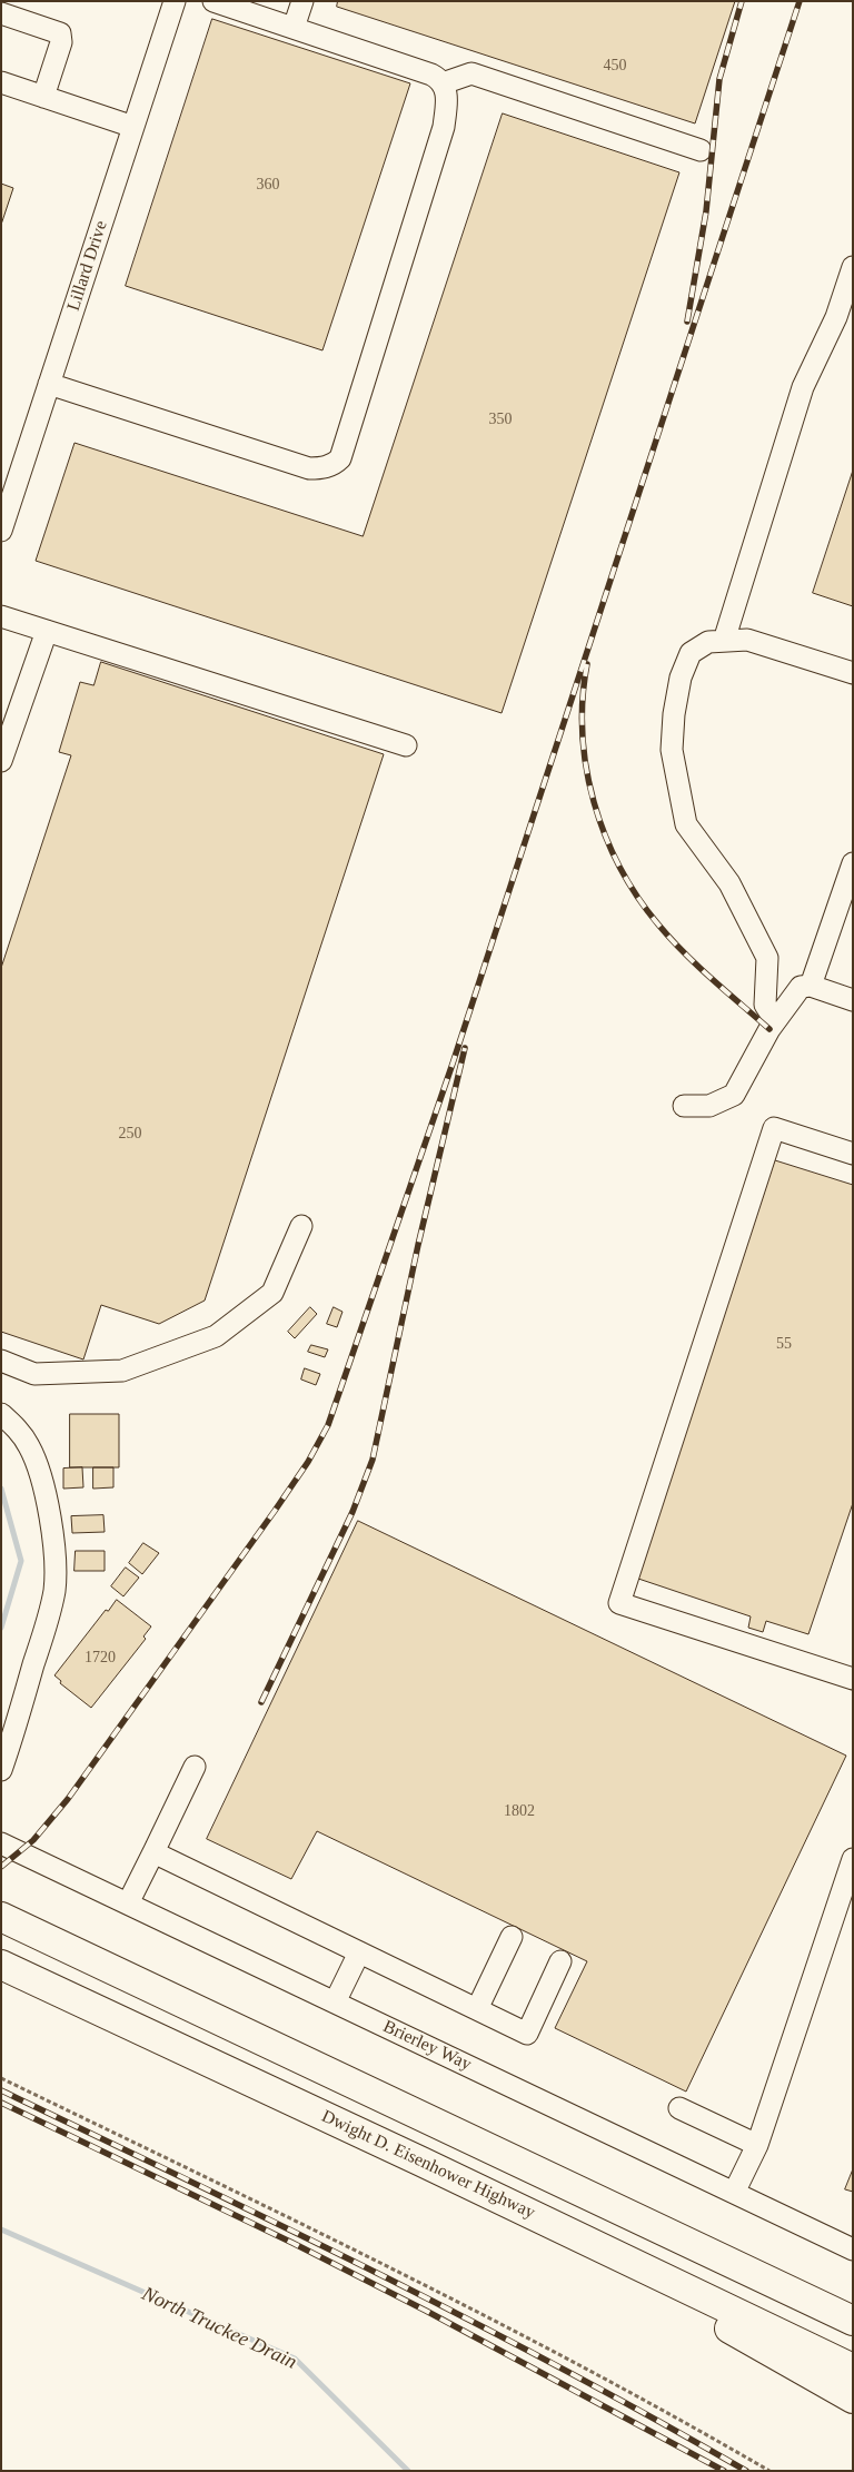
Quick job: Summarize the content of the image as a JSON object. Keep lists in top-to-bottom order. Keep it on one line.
{"streets":{"highway":["Dwight D. Eisenhower Highway"],"street":["Lillard Drive","Brierley Way"]},"water":["North Truckee Drain"],"house_numbers":["450","360","350","250","55","1720","1802"]}
